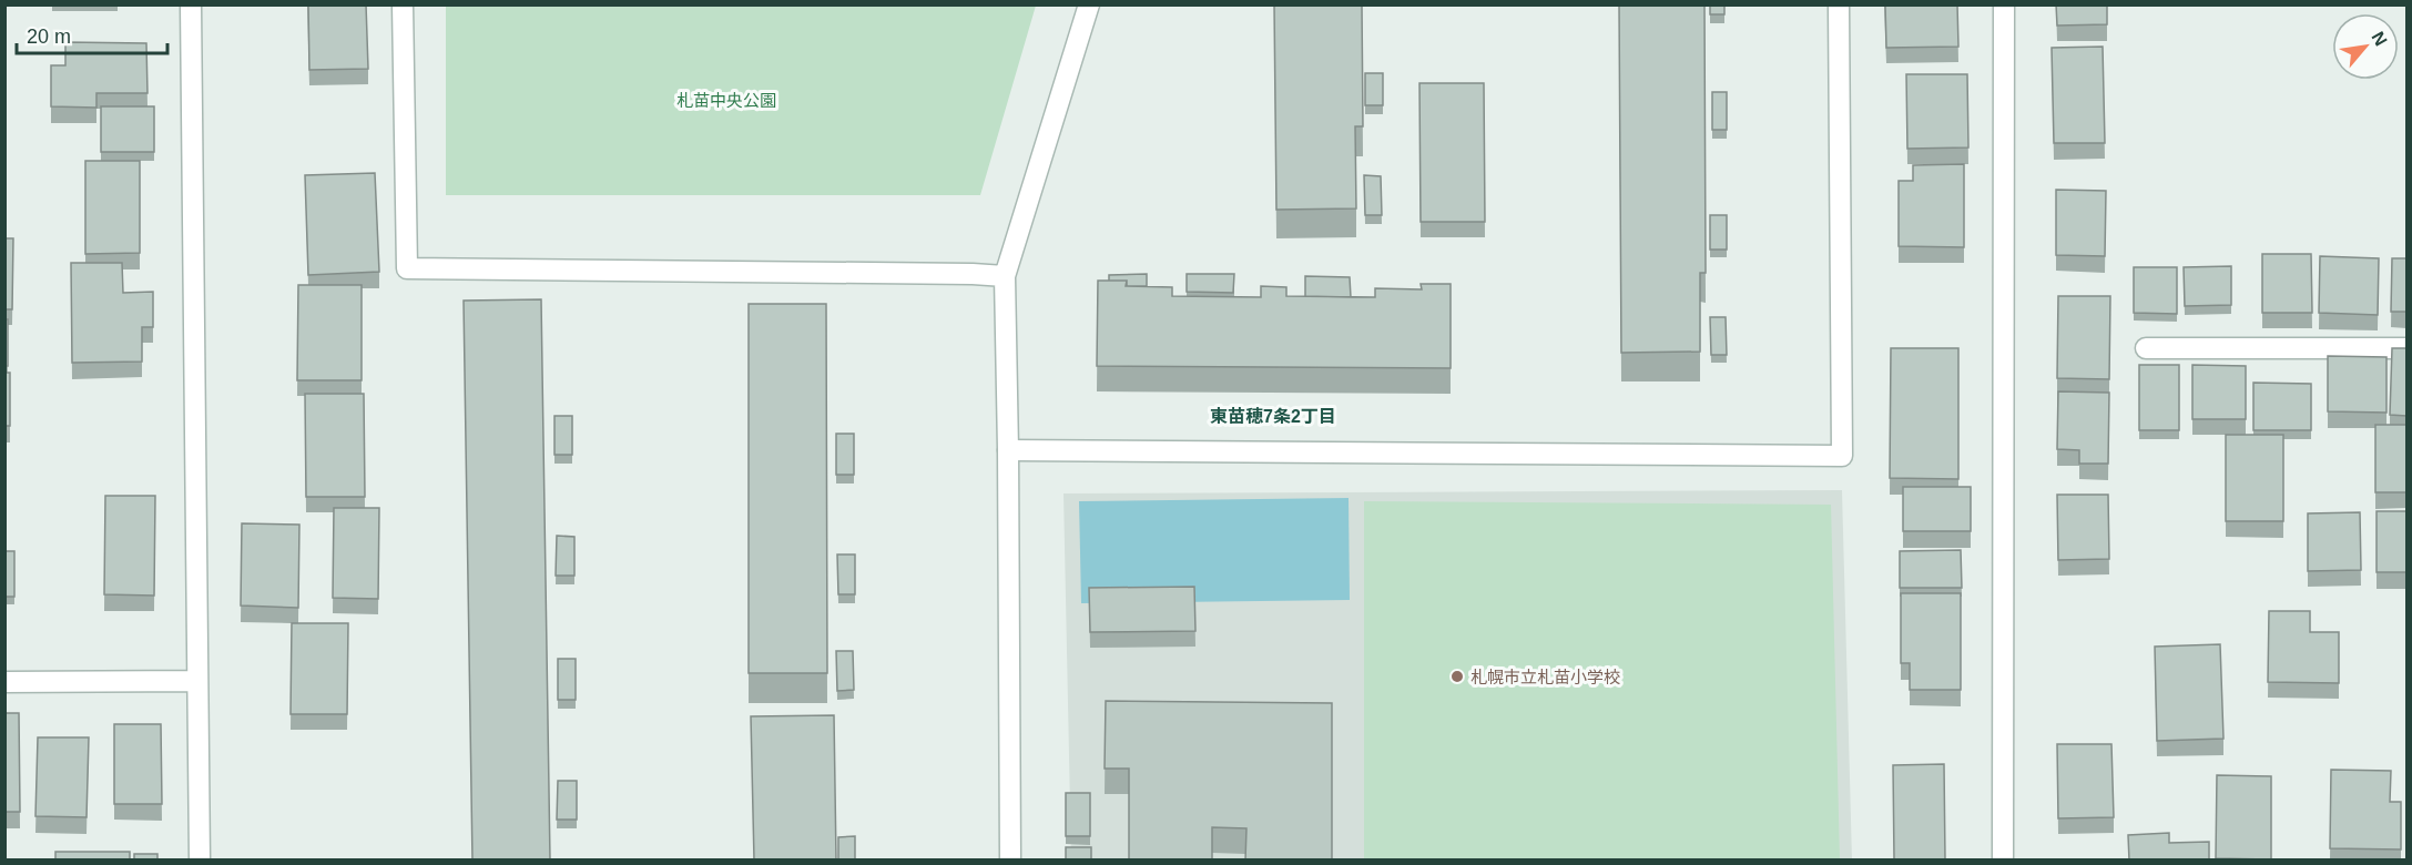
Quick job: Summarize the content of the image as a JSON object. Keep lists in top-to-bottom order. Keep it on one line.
{"districts":["東苗穂7条2丁目"],"parks":["札苗中央公園"],"places":["札幌市立札苗小学校"],"scale_bar":"20 m","north":"top right"}
